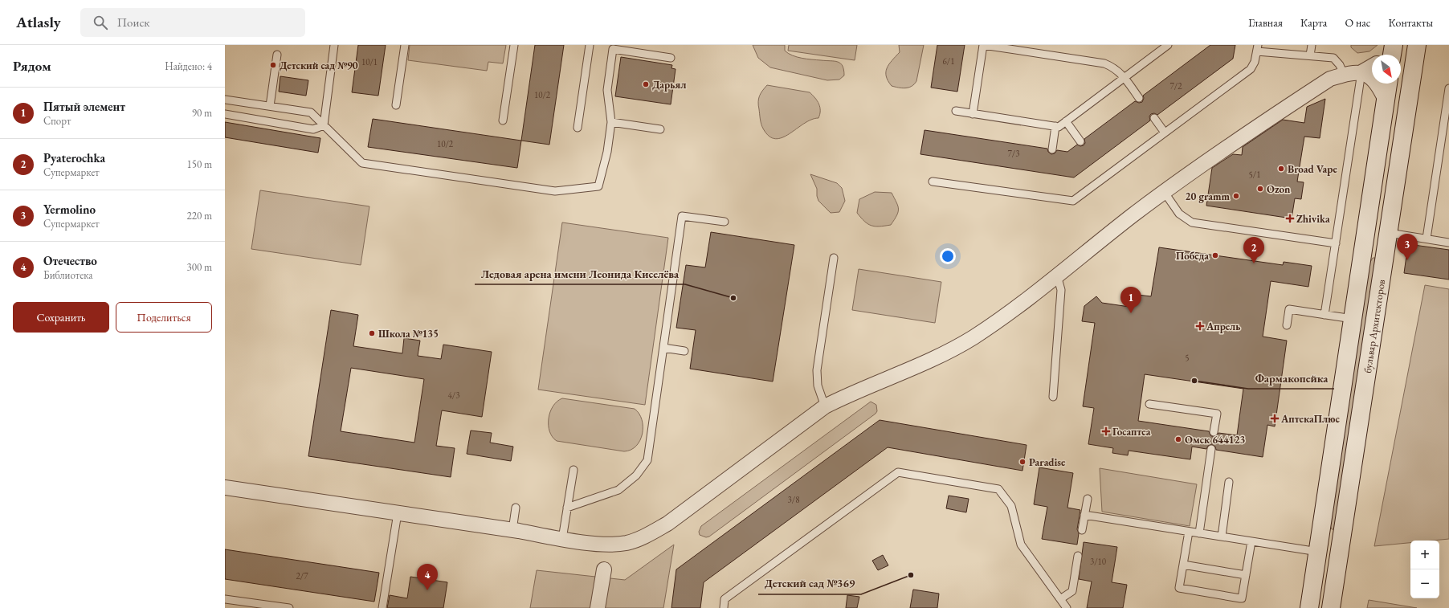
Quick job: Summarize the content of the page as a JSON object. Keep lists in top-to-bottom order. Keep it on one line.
{"streets":{"main road":["бульвар Архитекторов"]},"places":{"other":["Детский сад №90","Дарьял","Broad Vape","Ozon","20 gramm","Победа","Ледовая арена имени Леонида Киселёва","Школа №135","Фармакопейка","Омск 644123","Paradise","Детский сад №369"],"health":["Zhivika","Апрель","АптекаПлюс","Госаптеа"]},"house_numbers":["6/1","10/1","7/2","10/2","10/2","7/3","5/1","5","4/3","3/8","3/10","2/7"],"north":"bottom right","page":{"header":"Atlasly","search":"Поиск","nav":["Главная","Карта","О нас","Контакты"],"heading":["Рядом","Найдено: 4"],"list":[{"mark":"1","name":"Пятый элемент","note":"Спорт","value":"90 m"},{"mark":"2","name":"Pyaterochka","note":"Супермаркет","value":"150 m"},{"mark":"3","name":"Yermolino","note":"Супермаркет","value":"220 m"},{"mark":"4","name":"Отечество","note":"Библиотека","value":"300 m"}],"pins":["3","2","1","4"],"buttons":["Сохранить","Поделиться"],"map_buttons":["+","−"]}}
